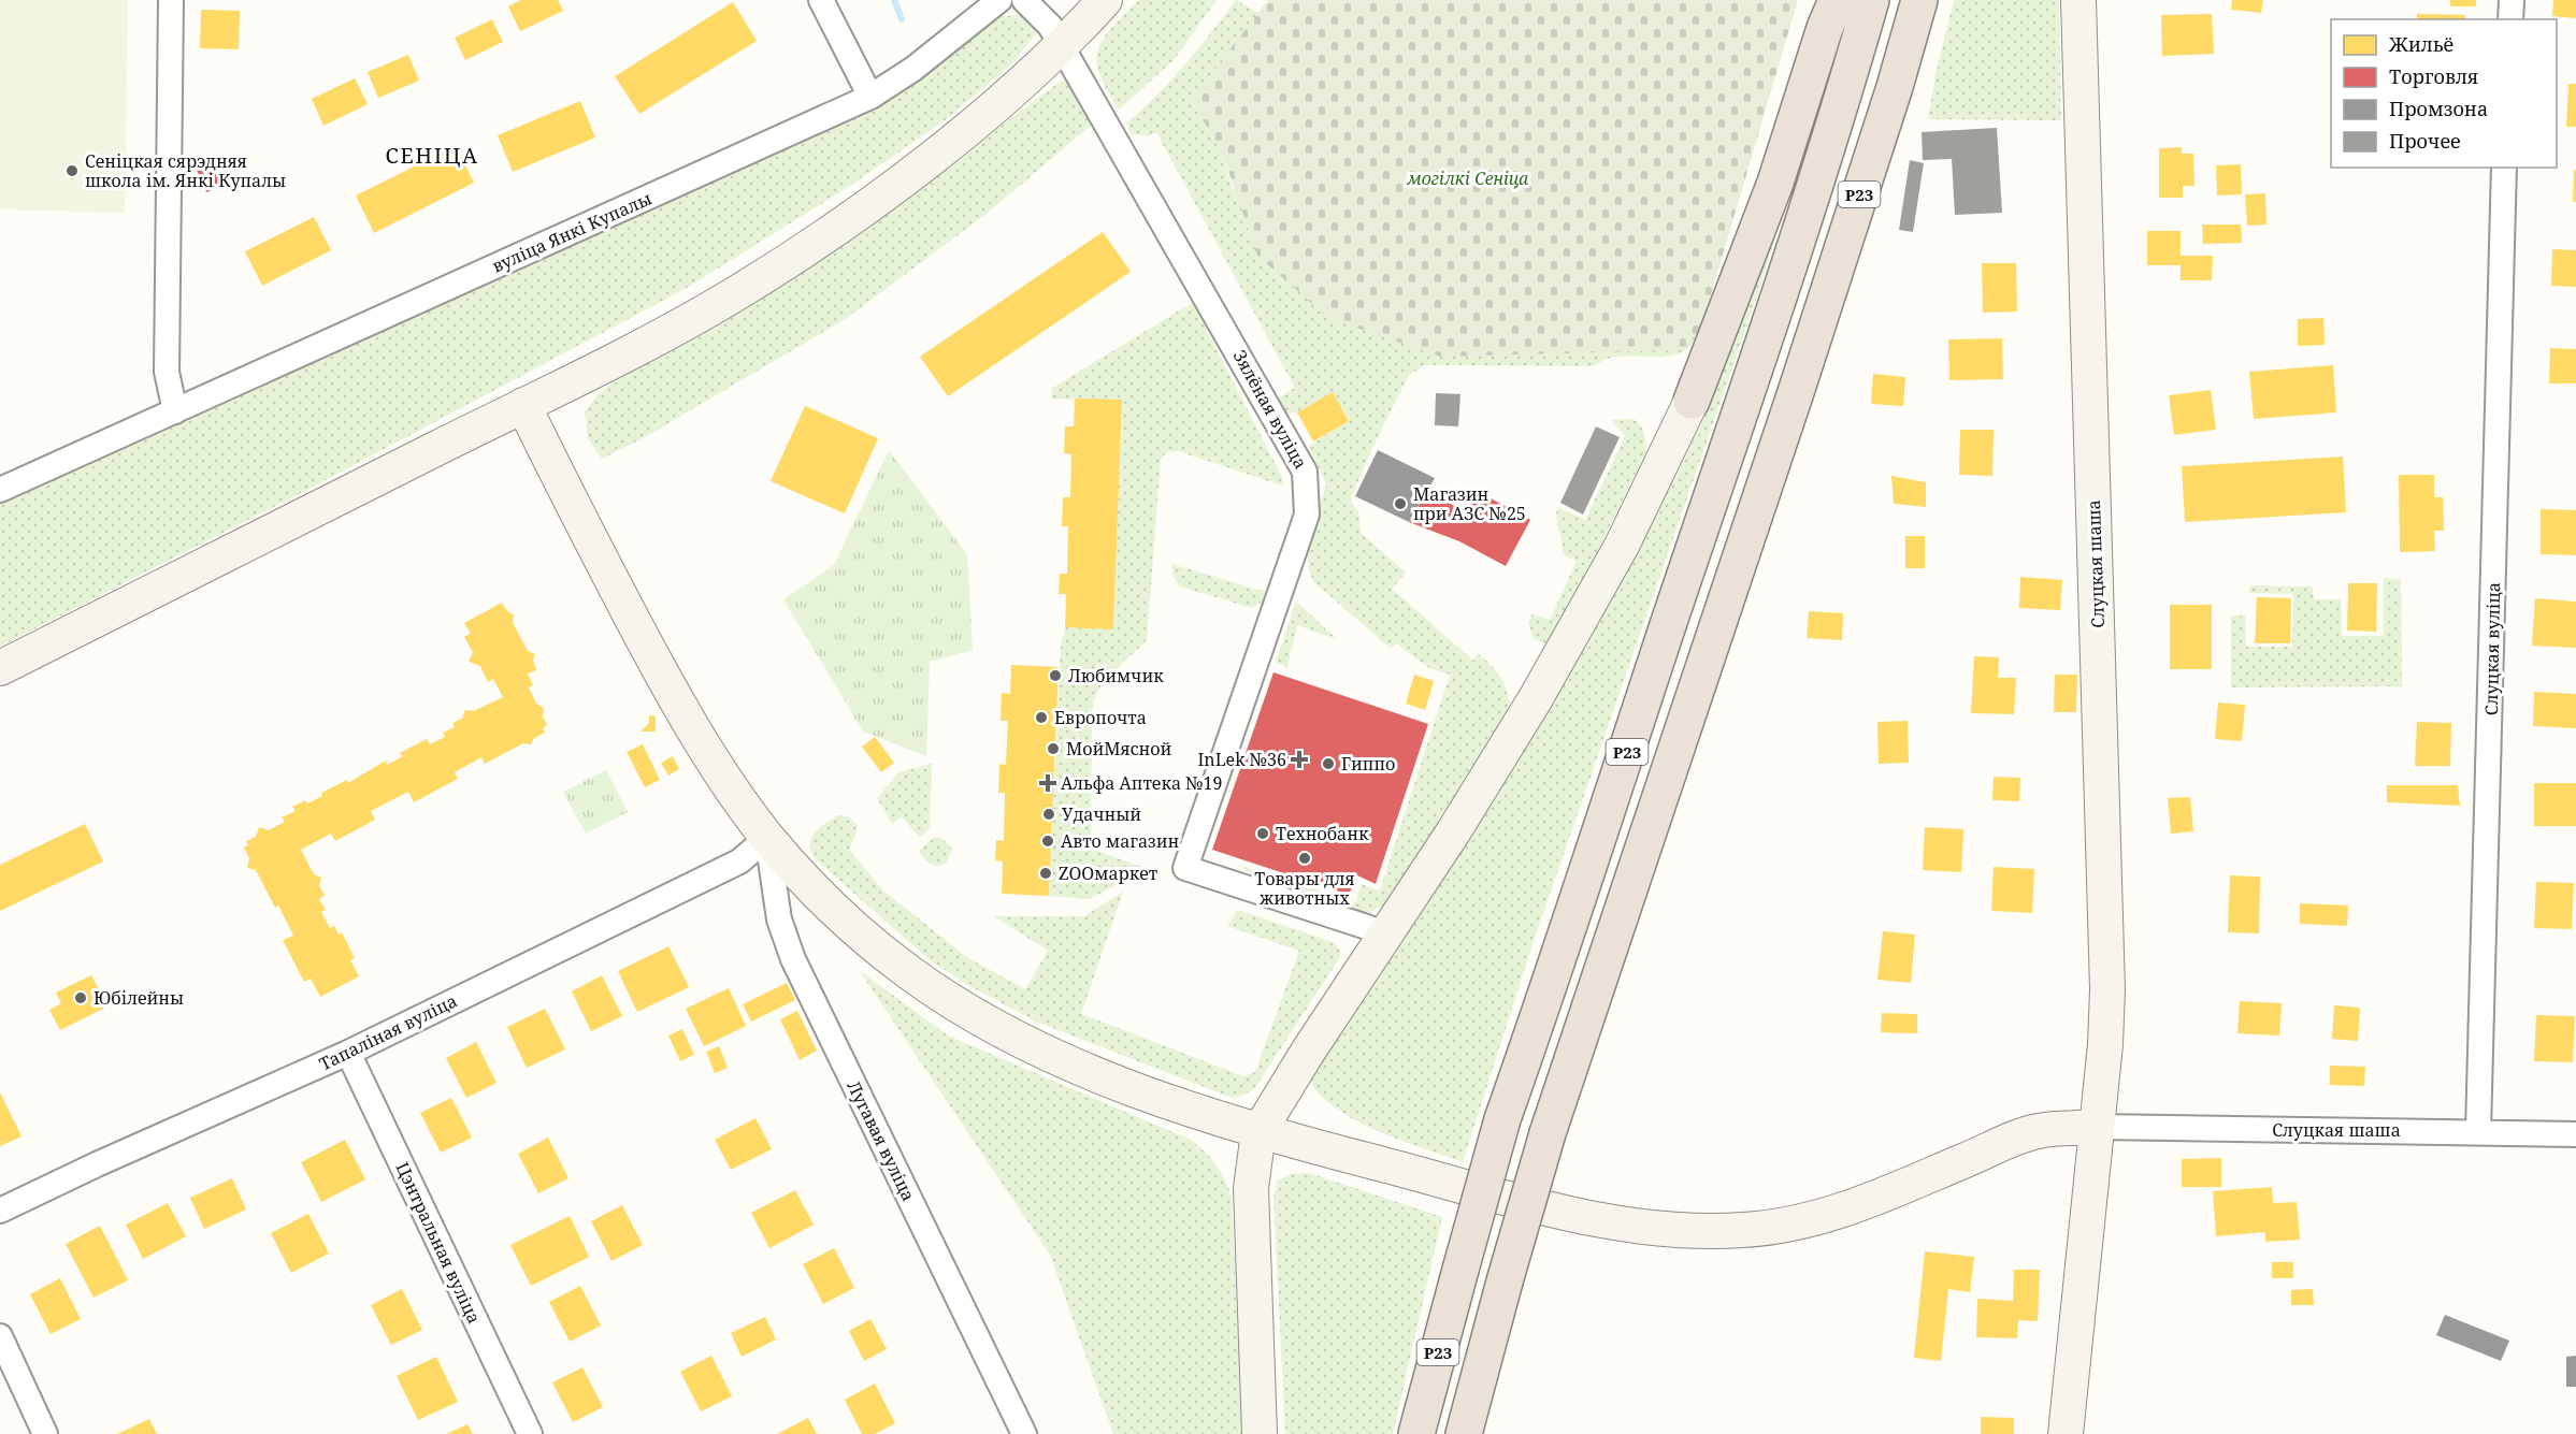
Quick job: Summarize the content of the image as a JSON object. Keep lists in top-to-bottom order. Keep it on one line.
{"streets":{"highway":["Р23"],"street":["вуліца Янкі Купалы","Зялёная вуліца","Слуцкая шаша","Слуцкая вуліца","Тапаліная вуліца","Лугавая вуліца","Цэнтральная вуліца"]},"crossings":[["Слуцкая шаша","Слуцкая вуліца"],["Тапаліная вуліца","Лугавая вуліца"],["Тапаліная вуліца","Цэнтральная вуліца"]],"districts":["СЕНІЦА"],"parks":["могілкі Сеніца"],"places":{"other":["Сеніцкая сярэдняя школа ім. Янкі Купалы","Магазин при АЗС №25","Любимчик","Европочта","МойМясной","Гиппо","Удачный","Технобанк","Авто магазин","Товары для животных","ZOOмаркет","Юбілейны"],"health":["InLek №36","Альфа Аптека №19"]},"legend":["Жильё","Торговля","Промзона","Прочее"]}
